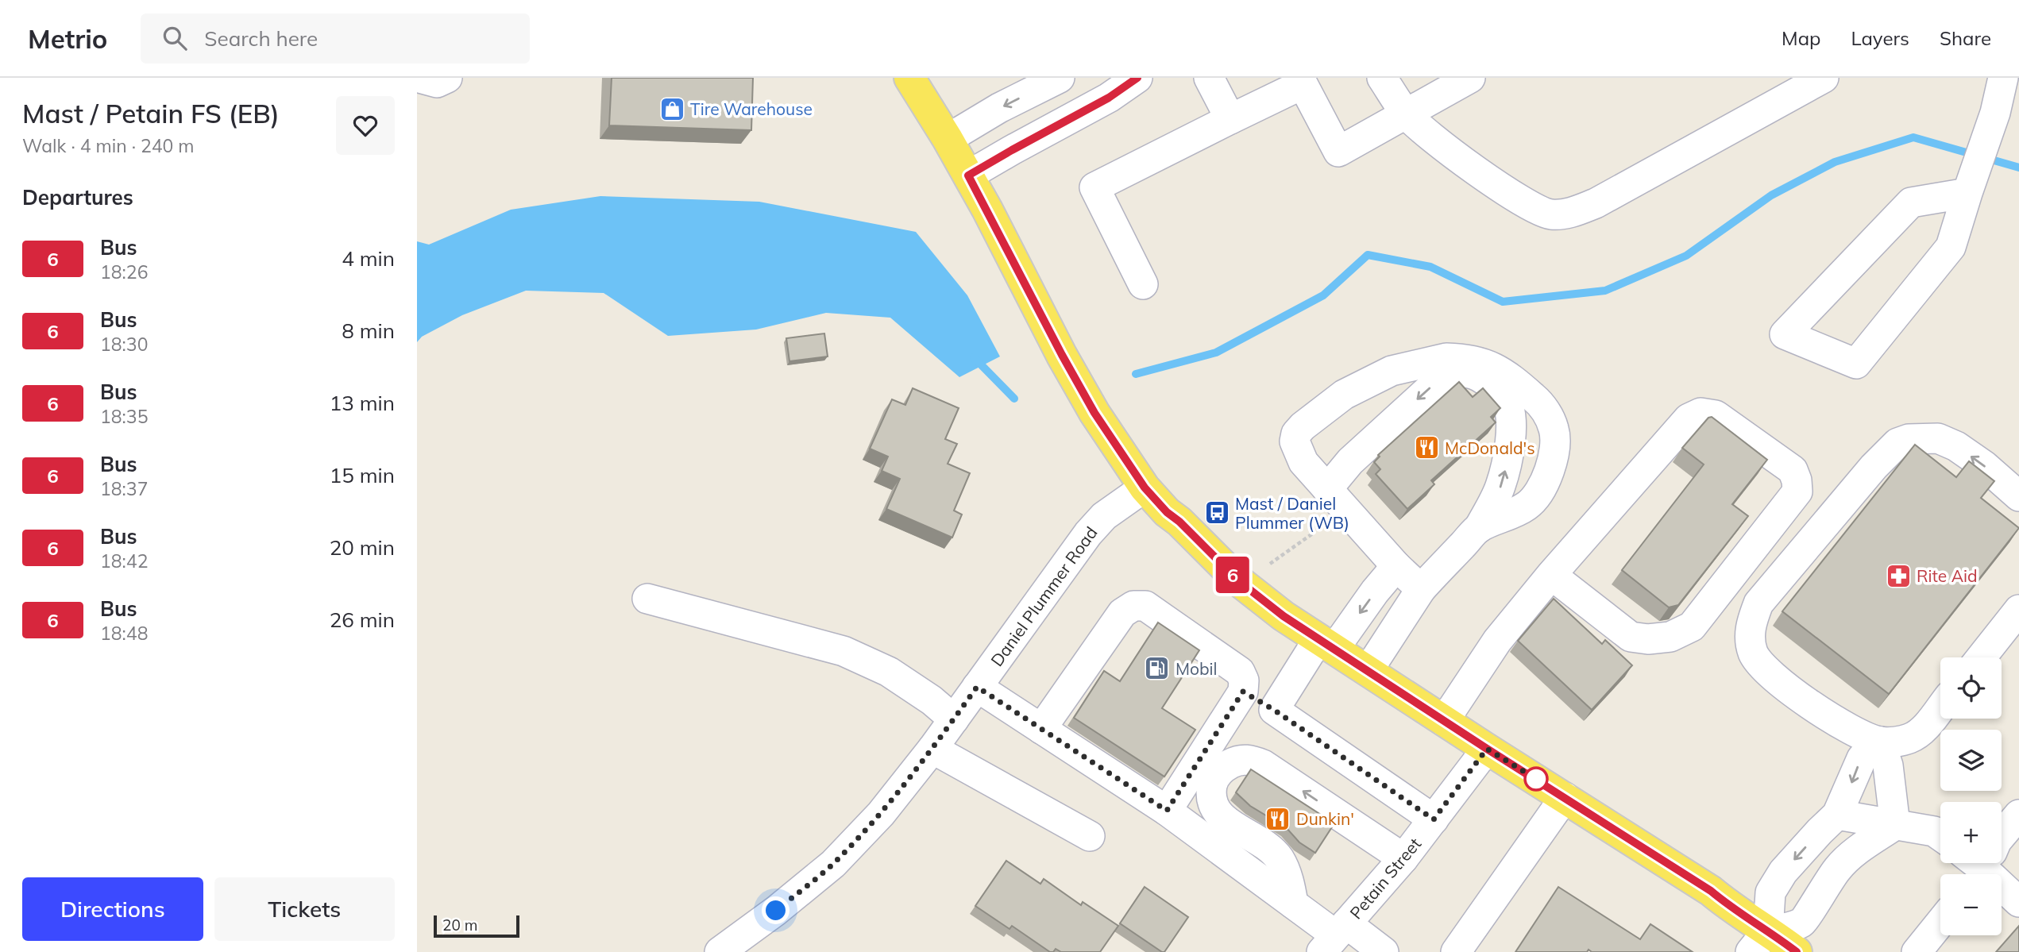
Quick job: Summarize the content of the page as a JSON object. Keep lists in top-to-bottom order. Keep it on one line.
{"streets":{"street":["Daniel Plummer Road","Petain Street"]},"places":{"shop":["Tire Warehouse"],"restaurant":["McDonald's","Dunkin'"],"bus stop":["Mast / Daniel Plummer (WB)"],"pharmacy":["Rite Aid"],"fuel station":["Mobil"]},"lines":["bus line 6"],"scale_bar":"20 m","page":{"header":"Metrio","search":"Search here","nav":["Map","Layers","Share"],"heading":[["Mast / Petain FS (EB)","Walk · 4 min · 240 m"],"Departures"],"on_map":"6","list":[{"mark":"6","name":"Bus","note":"18:26","value":"4 min"},{"mark":"6","name":"Bus","note":"18:30","value":"8 min"},{"mark":"6","name":"Bus","note":"18:35","value":"13 min"},{"mark":"6","name":"Bus","note":"18:37","value":"15 min"},{"mark":"6","name":"Bus","note":"18:42","value":"20 min"},{"mark":"6","name":"Bus","note":"18:48","value":"26 min"}],"map_buttons":["+","−"],"buttons":["Directions","Tickets"],"scale":"20 m"}}
